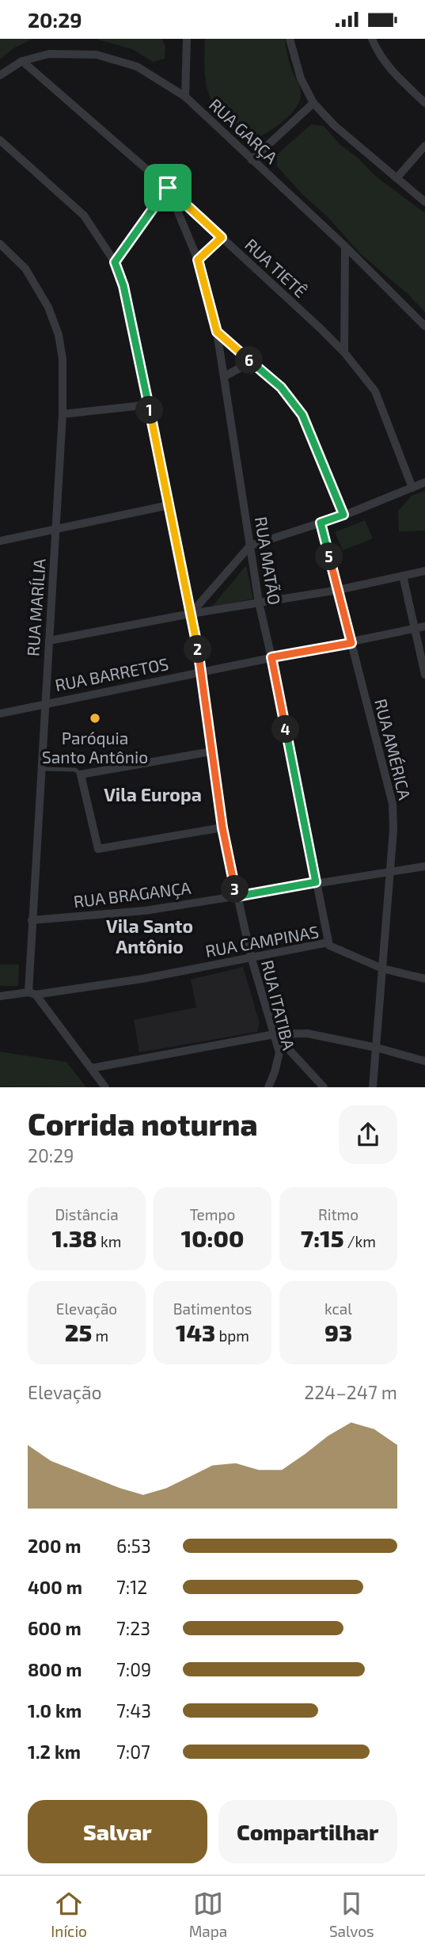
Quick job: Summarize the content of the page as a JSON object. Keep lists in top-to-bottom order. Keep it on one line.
{"streets":{"street":["RUA GARÇA","RUA TIETÊ","RUA MATÃO","RUA MARÍLIA","RUA BARRETOS","RUA AMÉRICA","RUA BRAGANÇA","RUA CAMPINAS","RUA ITATIBA"]},"crossings":[["RUA GARÇA","RUA TIETÊ"],["RUA TIETÊ","RUA MATÃO"],["RUA MATÃO","RUA BARRETOS"],["RUA MATÃO","RUA BRAGANÇA"],["RUA MATÃO","RUA CAMPINAS"],["RUA MARÍLIA","RUA BARRETOS"],["RUA MARÍLIA","RUA BRAGANÇA"],["RUA MARÍLIA","RUA CAMPINAS"],["RUA BARRETOS","RUA AMÉRICA"],["RUA BARRETOS","RUA ITATIBA"],["RUA AMÉRICA","RUA BRAGANÇA"],["RUA AMÉRICA","RUA CAMPINAS"],["RUA BRAGANÇA","RUA ITATIBA"],["RUA CAMPINAS","RUA ITATIBA"]],"districts":["Vila Europa","Vila Santo Antônio"],"places":["Paróquia Santo Antônio"],"page":{"status":"20:29","pins":["6","1","5","2","4","3"],"heading":["Corrida noturna","20:29"],"stats":[["Distância","1.38 km"],["Tempo","10:00"],["Ritmo","7:15 /km"],["Elevação","25 m"],["Batimentos","143 bpm"],["kcal","93"]],"chart":["Elevação","224–247 m"],"list":[{"name":"200 m","note":"6:53"},{"name":"400 m","note":"7:12"},{"name":"600 m","note":"7:23"},{"name":"800 m","note":"7:09"},{"name":"1.0 km","note":"7:43"},{"name":"1.2 km","note":"7:07"}],"buttons":["Salvar","Compartilhar"],"tabs":["Início","Mapa","Salvos"]}}
